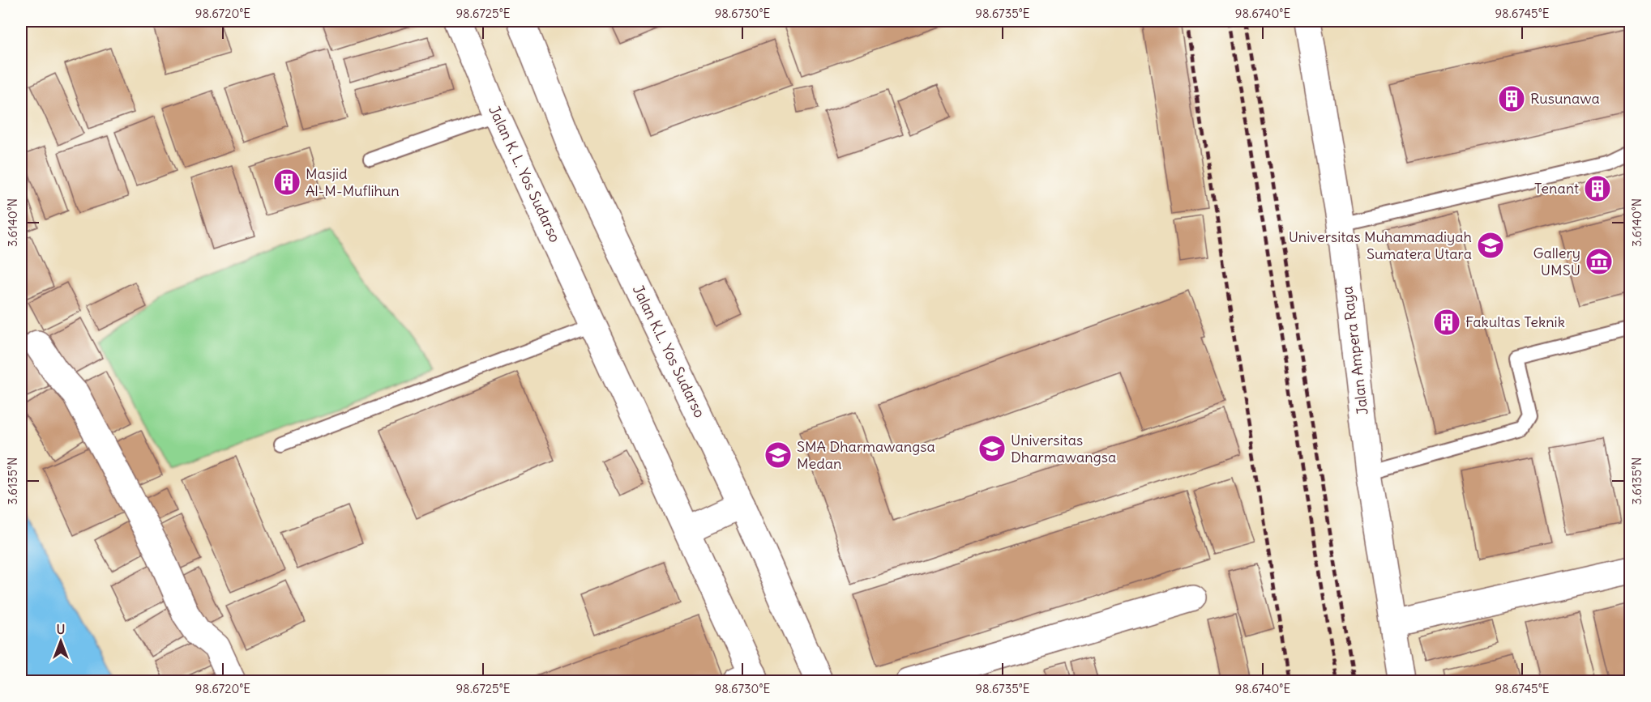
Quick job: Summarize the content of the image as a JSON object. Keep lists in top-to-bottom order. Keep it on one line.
{"streets":{"street":["Jalan K. L. Yos Sudarso","Jalan Ampera Raya","Jalan K.L. Yos Sudarso"]},"places":{"building":["Rusunawa","Masjid Al-M-Muflihun","Tenant","Fakultas Teknik"],"school or university":["Universitas Muhammadiyah Sumatera Utara","Universitas Dharmawangsa","SMA Dharmawangsa Medan"],"museum":["Gallery UMSU"]},"north":"top","coordinates":["98.6720°E","98.6725°E","98.6730°E","98.6735°E","98.6740°E","98.6745°E","3.6140°N","3.6135°N"]}
